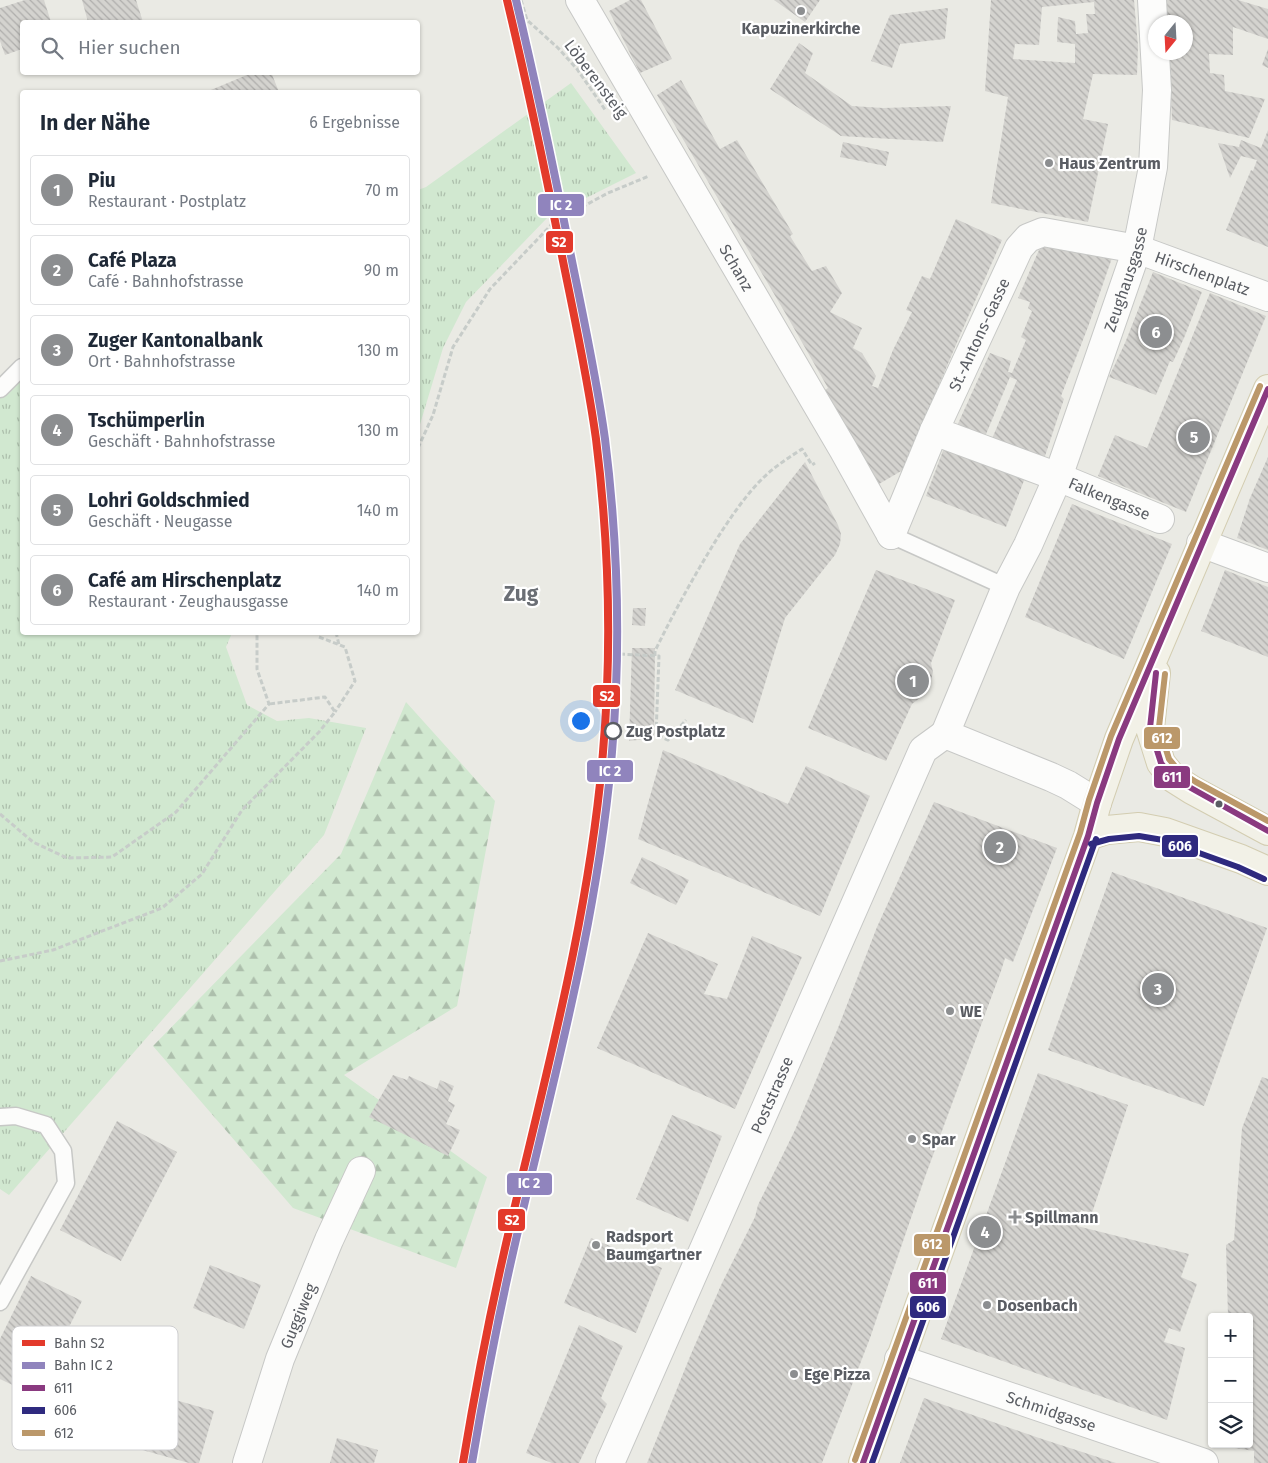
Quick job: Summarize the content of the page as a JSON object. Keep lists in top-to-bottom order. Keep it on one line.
{"streets":{"street":["Schanz","Hirschenplatz","Zeughausgasse","St.-Antons-Gasse","Falkengasse","Poststrasse","Guggiweg","Schmidgasse"],"path":["Löberensteig"]},"crossings":[["Schanz","St.-Antons-Gasse"],["Hirschenplatz","Zeughausgasse"],["Hirschenplatz","St.-Antons-Gasse"],["Zeughausgasse","St.-Antons-Gasse"],["Zeughausgasse","Falkengasse"],["Zeughausgasse","Poststrasse"]],"districts":["Zug"],"places":{"other":["Kapuzinerkirche","Haus Zentrum","Zug Postplatz","WE","Spar","Radsport Baumgartner","Dosenbach","Ege Pizza"],"health":["Spillmann"]},"lines":["rail line S2","transit line 612","transit line 611","transit line 606"],"legend":["Bahn S2","Bahn IC 2","611","606","612"],"north":"bottom","page":{"search":"Hier suchen","heading":["In der Nähe","6 Ergebnisse"],"list":[{"mark":"1","name":"Piu","note":"Restaurant · Postplatz","value":"70 m"},{"mark":"2","name":"Café Plaza","note":"Café · Bahnhofstrasse","value":"90 m"},{"mark":"3","name":"Zuger Kantonalbank","note":"Ort · Bahnhofstrasse","value":"130 m"},{"mark":"4","name":"Tschümperlin","note":"Geschäft · Bahnhofstrasse","value":"130 m"},{"mark":"5","name":"Lohri Goldschmied","note":"Geschäft · Neugasse","value":"140 m"},{"mark":"6","name":"Café am Hirschenplatz","note":"Restaurant · Zeughausgasse","value":"140 m"}],"pins":["6","5","1","2","3","4"],"map_buttons":["+","−"]}}
